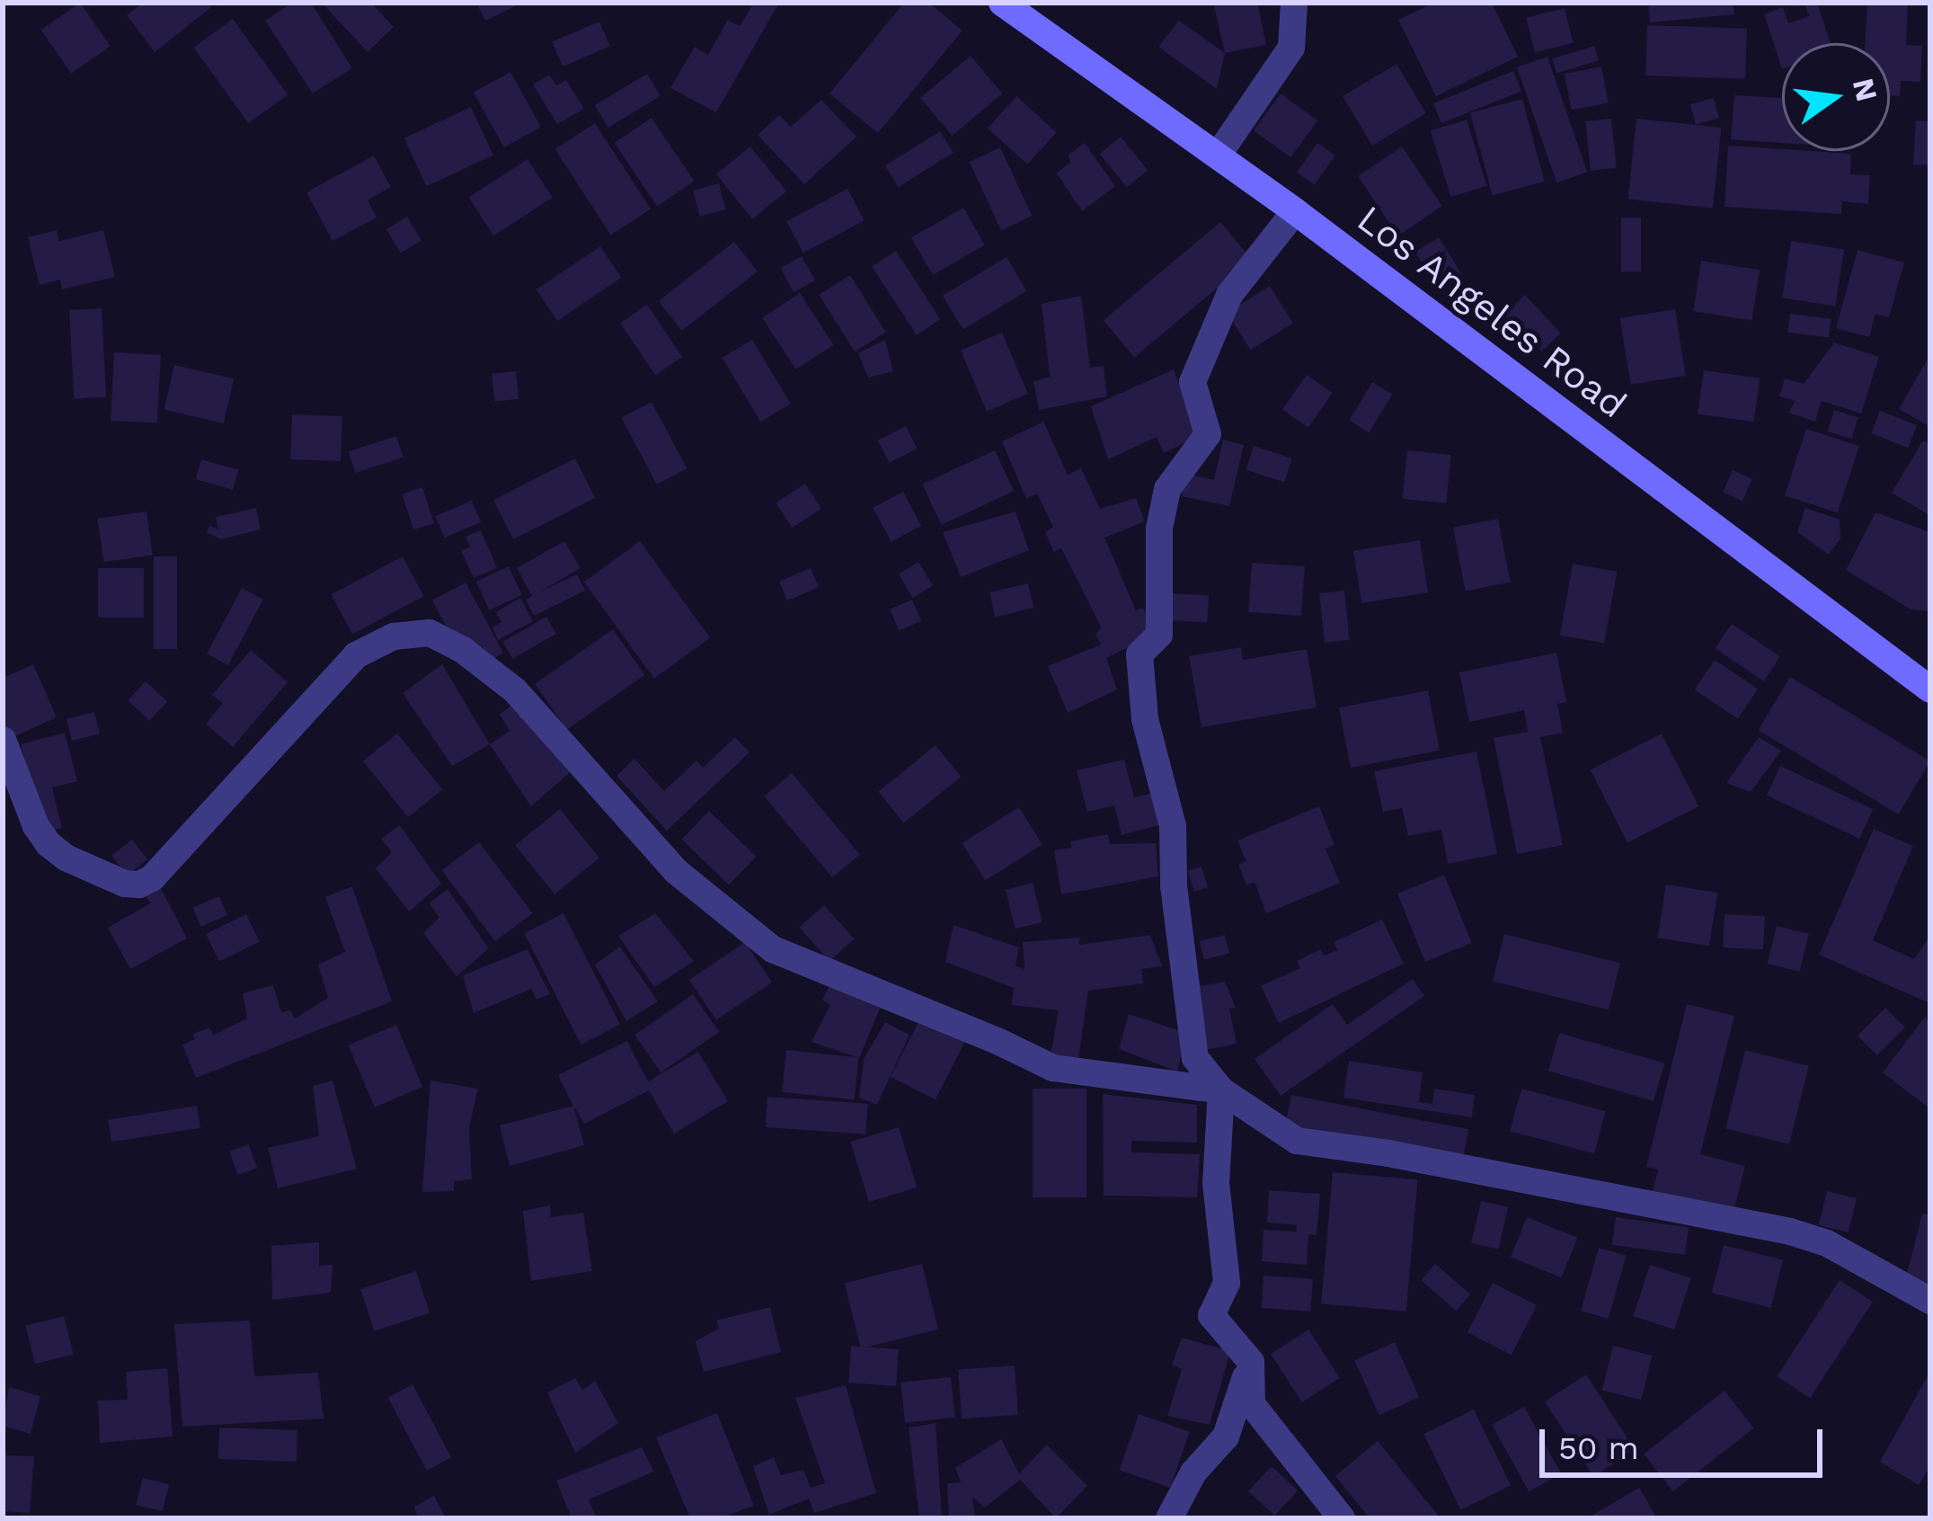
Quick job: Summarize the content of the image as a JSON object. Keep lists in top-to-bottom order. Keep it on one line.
{"streets":{"main road":["Los Angeles Road"]},"scale_bar":"50 m","north":"right"}
